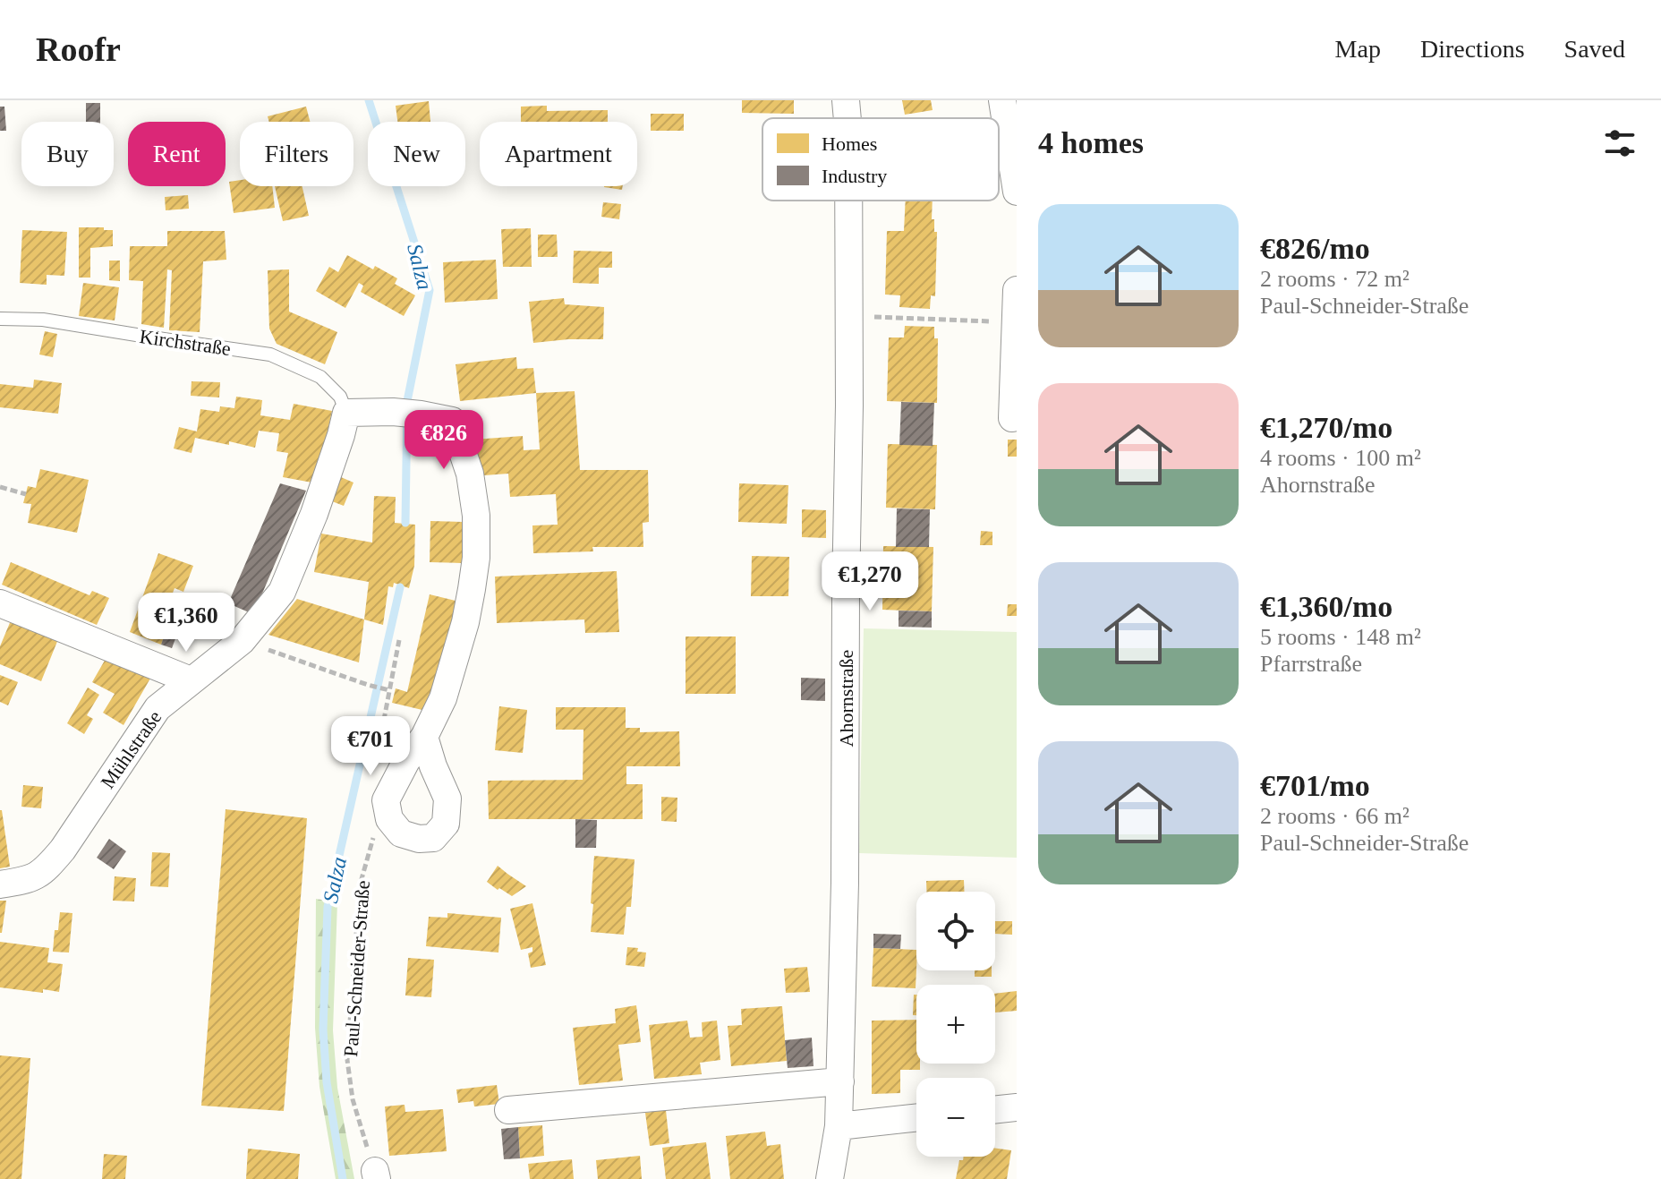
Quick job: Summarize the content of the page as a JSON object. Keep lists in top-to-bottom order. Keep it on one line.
{"streets":{"street":["Ahornstraße","Mühlstraße"],"lane":["Kirchstraße"],"path":["Paul-Schneider-Straße"]},"crossings":[["Kirchstraße","Mühlstraße"]],"water":["Salza"],"legend":["Homes","Industry"],"page":{"header":"Roofr","nav":["Map","Directions","Saved"],"heading":"4 homes","chip":["Buy","Rent","Filters","New","Apartment"],"list":[{"name":"€826/mo","note":"2 rooms · 72 m² · Paul-Schneider-Straße"},{"name":"€1,270/mo","note":"4 rooms · 100 m² · Ahornstraße"},{"name":"€1,360/mo","note":"5 rooms · 148 m² · Pfarrstraße"},{"name":"€701/mo","note":"2 rooms · 66 m² · Paul-Schneider-Straße"}],"price":["€826","€1,270","€1,360","€701"],"map_buttons":["+","−"]}}
